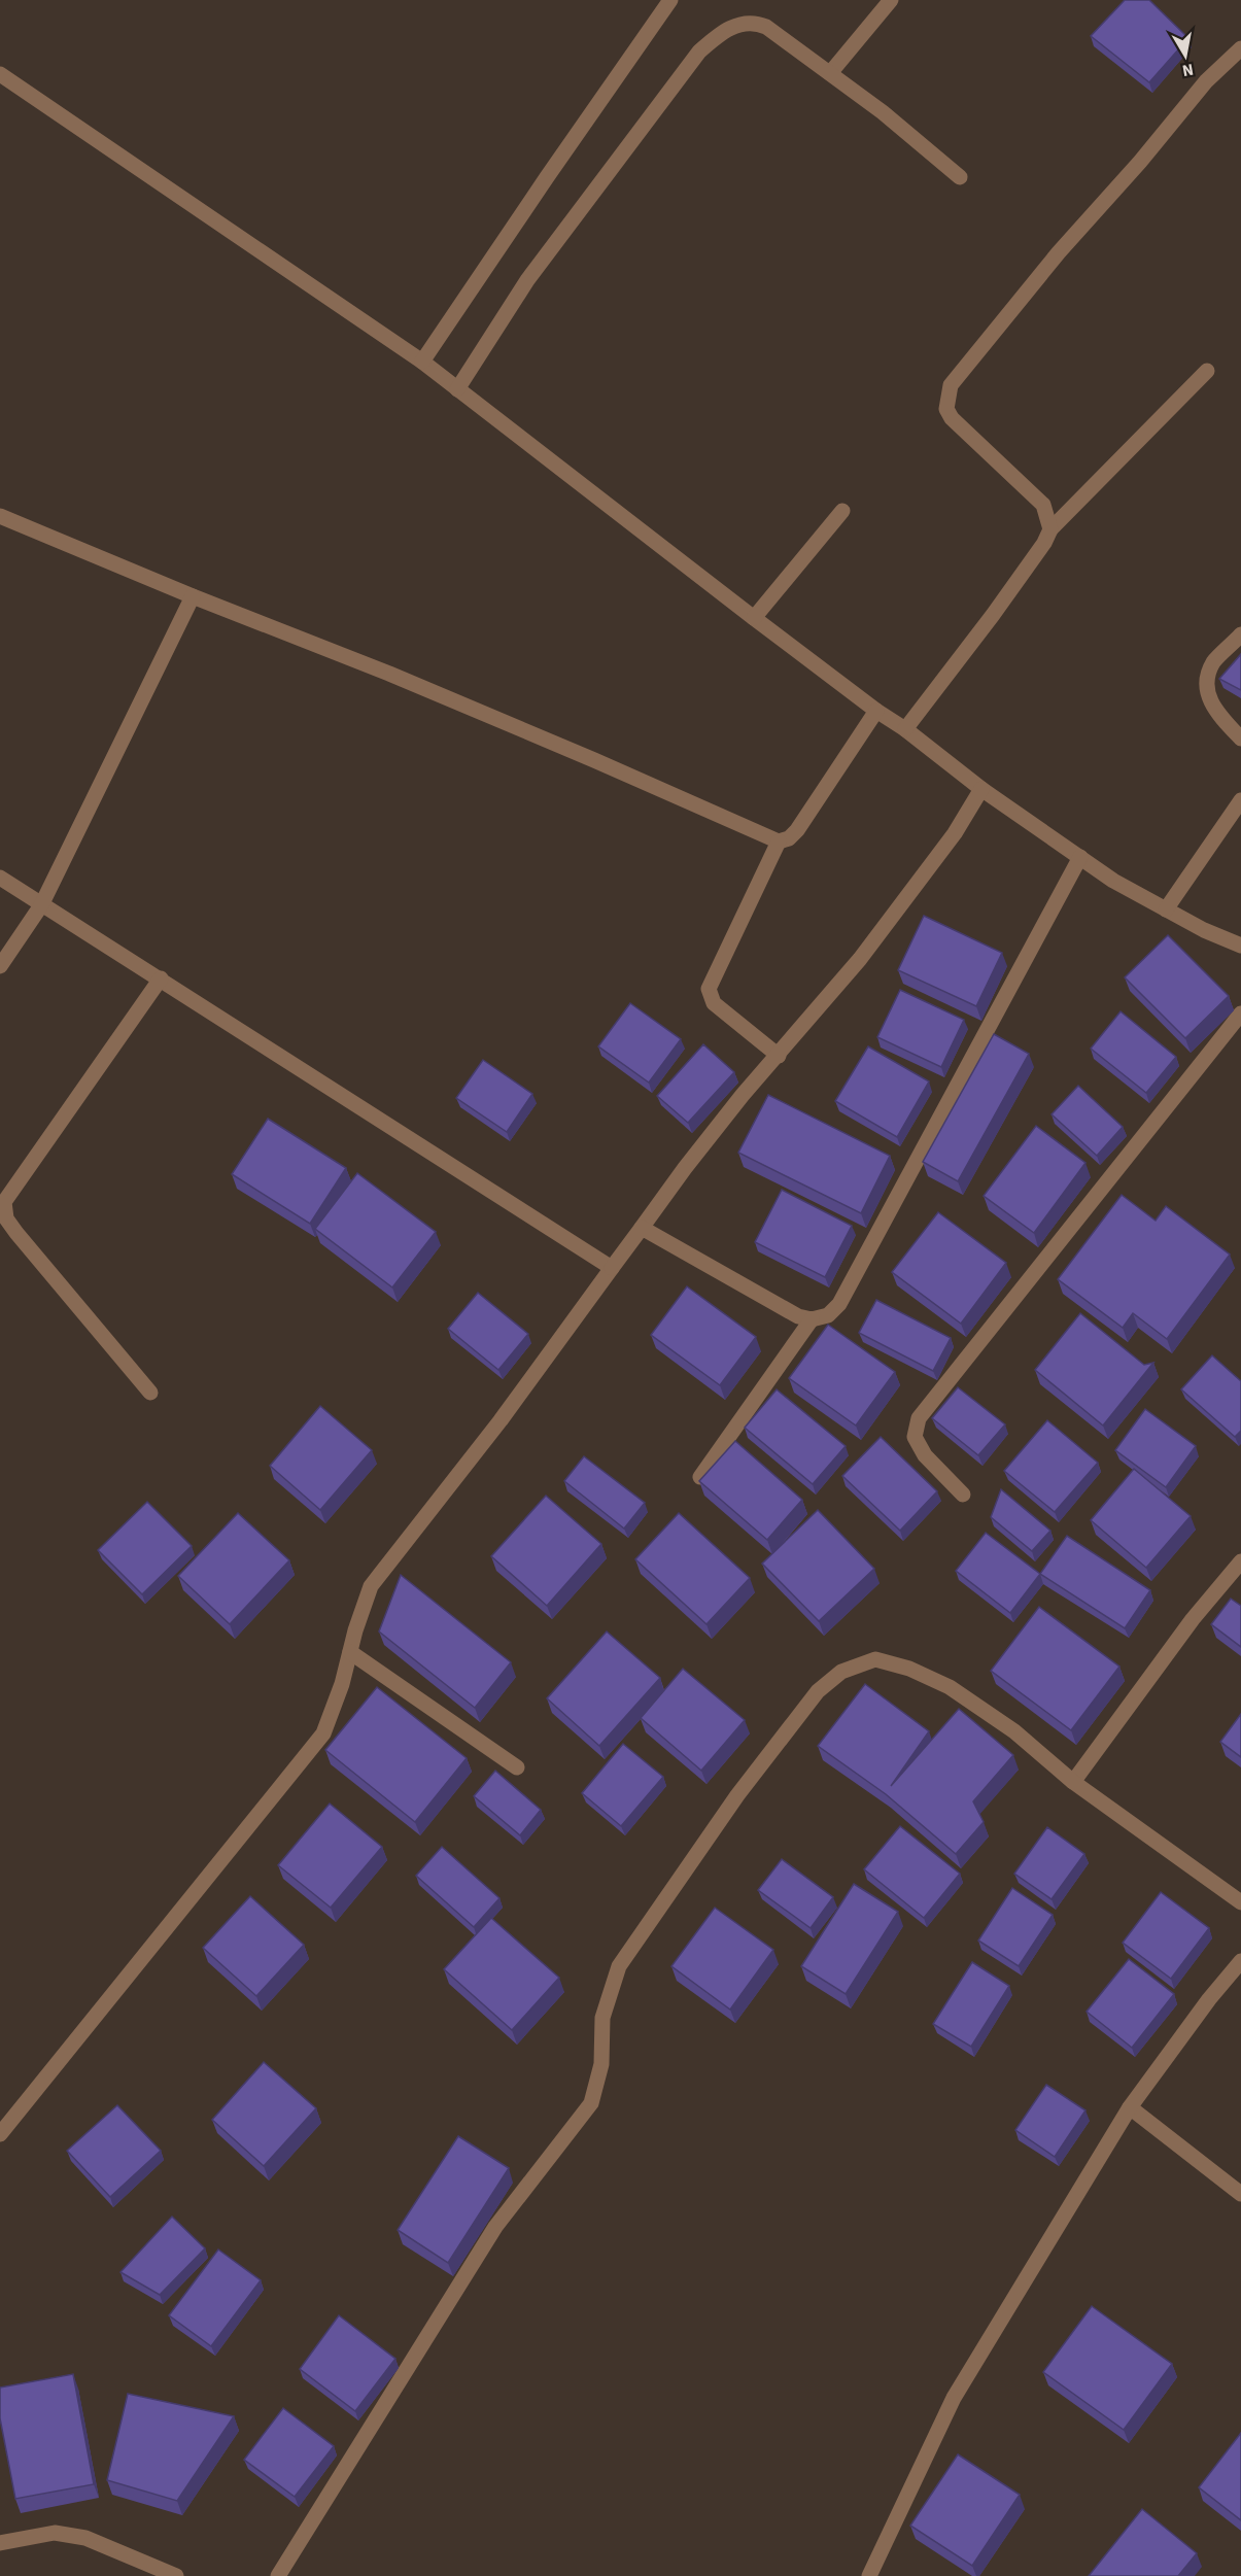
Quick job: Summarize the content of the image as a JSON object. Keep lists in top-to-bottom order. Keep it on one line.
{"north":"bottom"}
